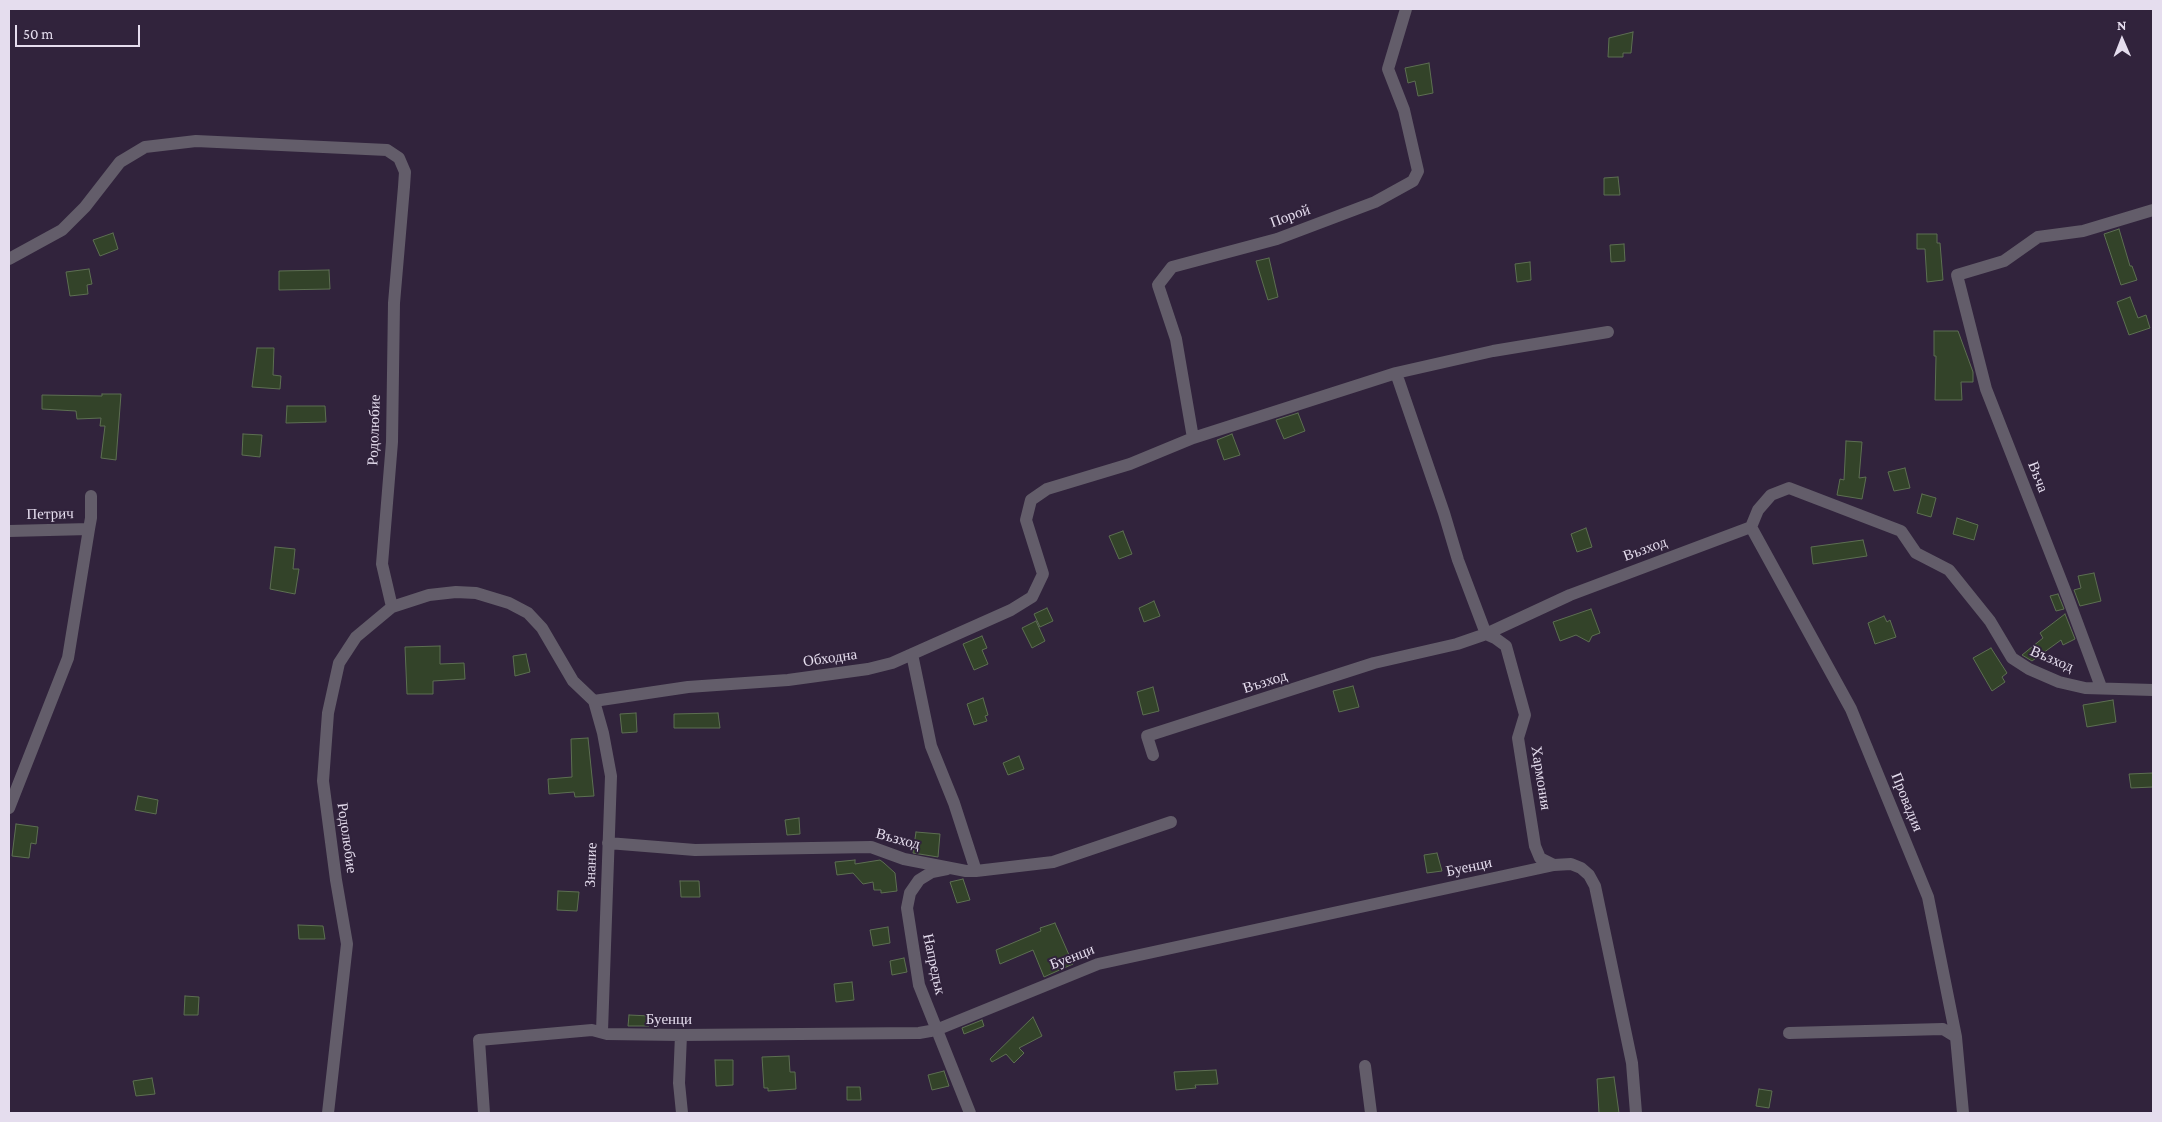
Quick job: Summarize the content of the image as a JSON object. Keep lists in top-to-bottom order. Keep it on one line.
{"streets":{"street":["Порой","Родолюбие","Въча","Петрич","Възход","Обходна","Хармония","Провадия","Знание","Буенци","Напредък"]},"crossings":[["Порой","Обходна"],["Въча","Възход"],["Възход","Хармония"],["Възход","Провадия"],["Възход","Знание"],["Възход","Напредък"],["Обходна","Знание"],["Хармония","Буенци"],["Знание","Буенци"],["Буенци","Напредък"]],"scale_bar":"50 m","north":"top"}
